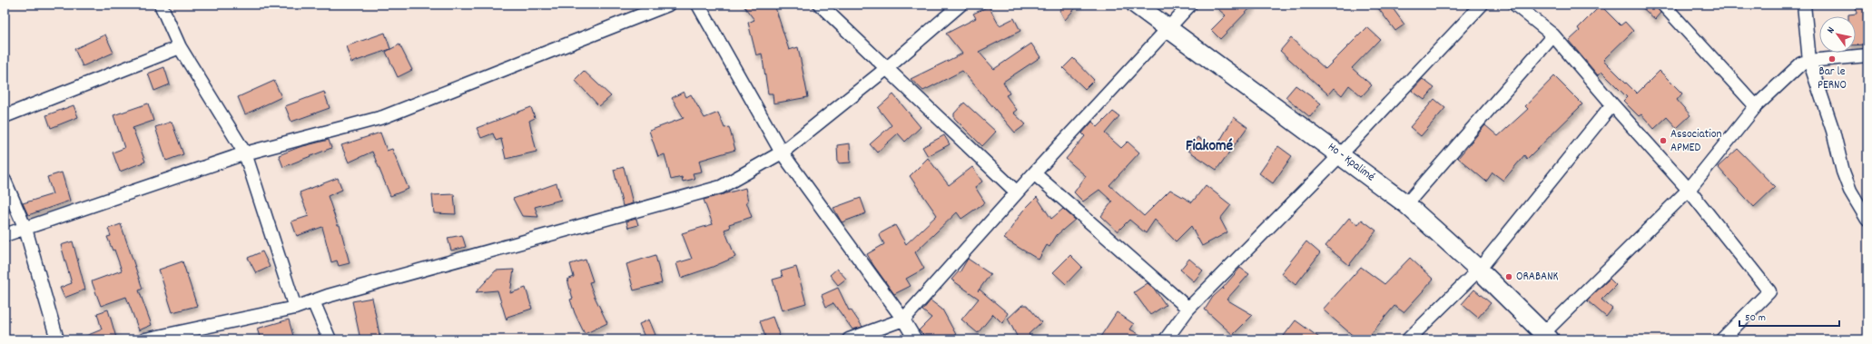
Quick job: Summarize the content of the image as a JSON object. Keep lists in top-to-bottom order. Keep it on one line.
{"streets":{"main road":["Ho - Kpalimé"]},"districts":["Fiakomé"],"places":["Bar le PERNO","Association APMED","ORABANK"],"scale_bar":"50 m","north":"top left"}
